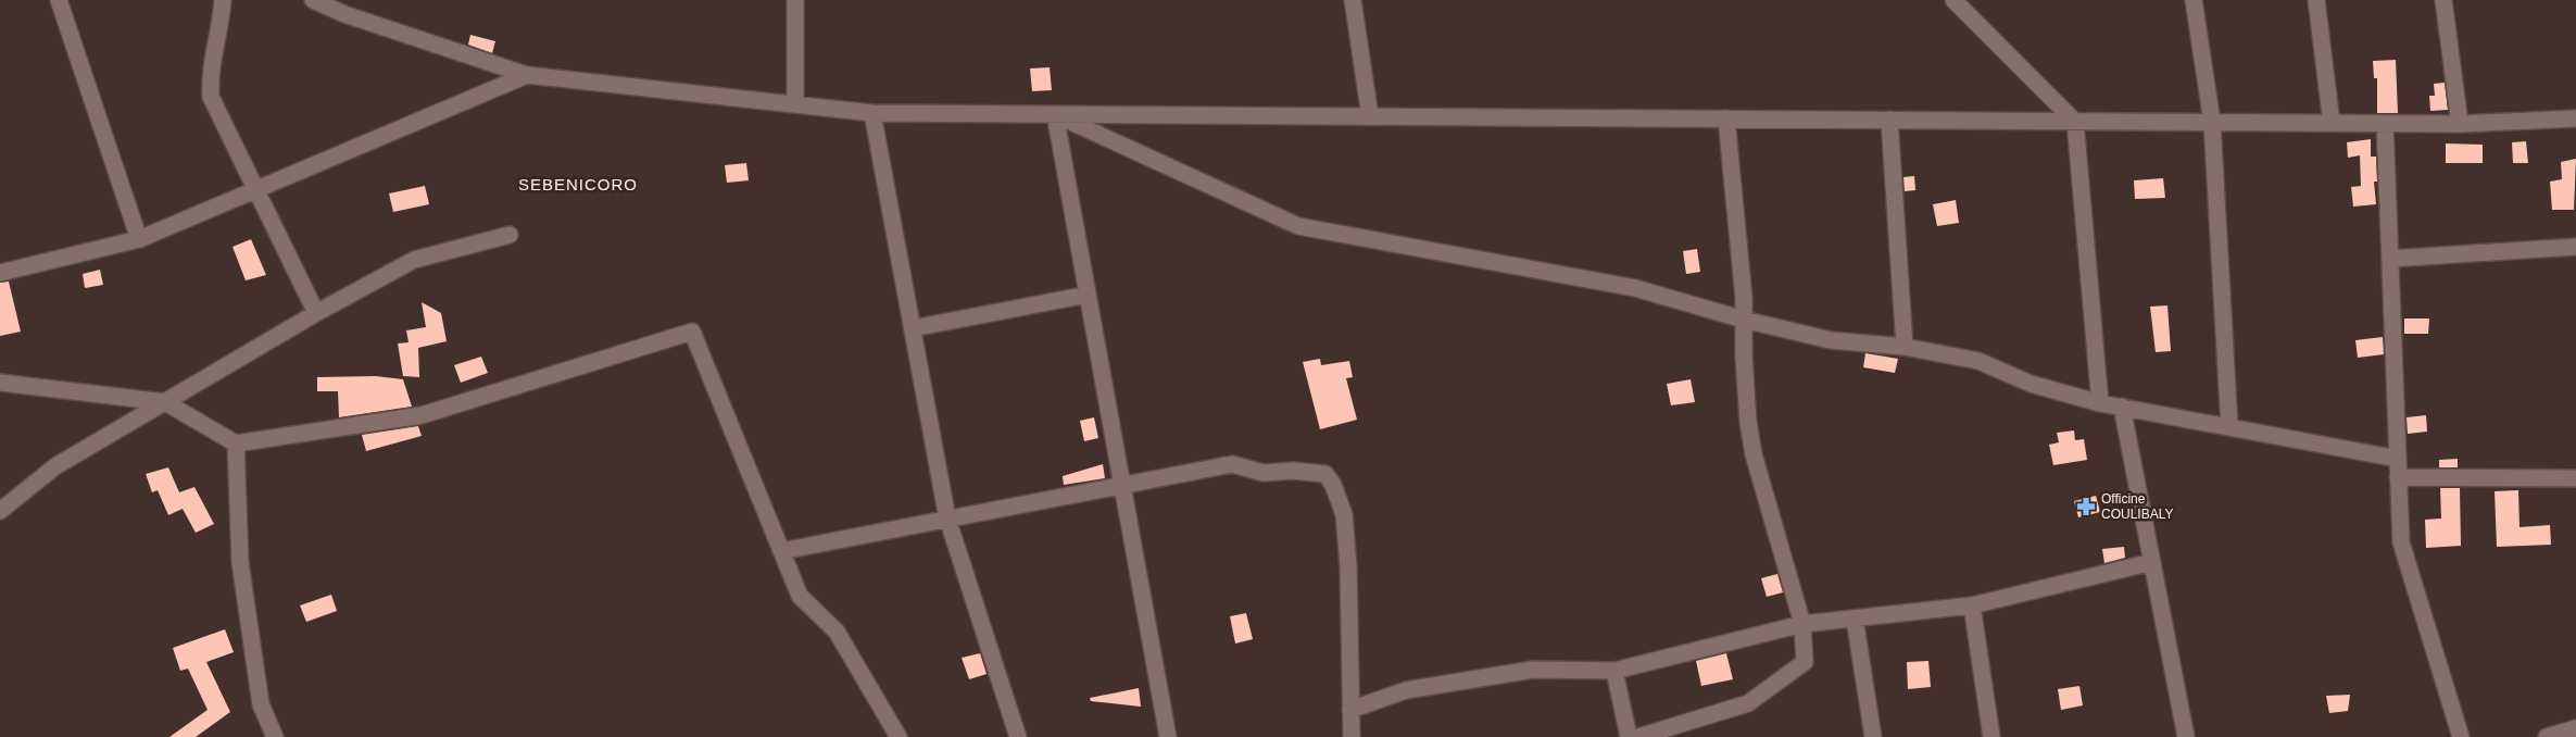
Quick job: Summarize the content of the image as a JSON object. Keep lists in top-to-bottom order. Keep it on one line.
{"districts":["SEBENICORO"],"places":{"pharmacy":["Officine COULIBALY"]}}
